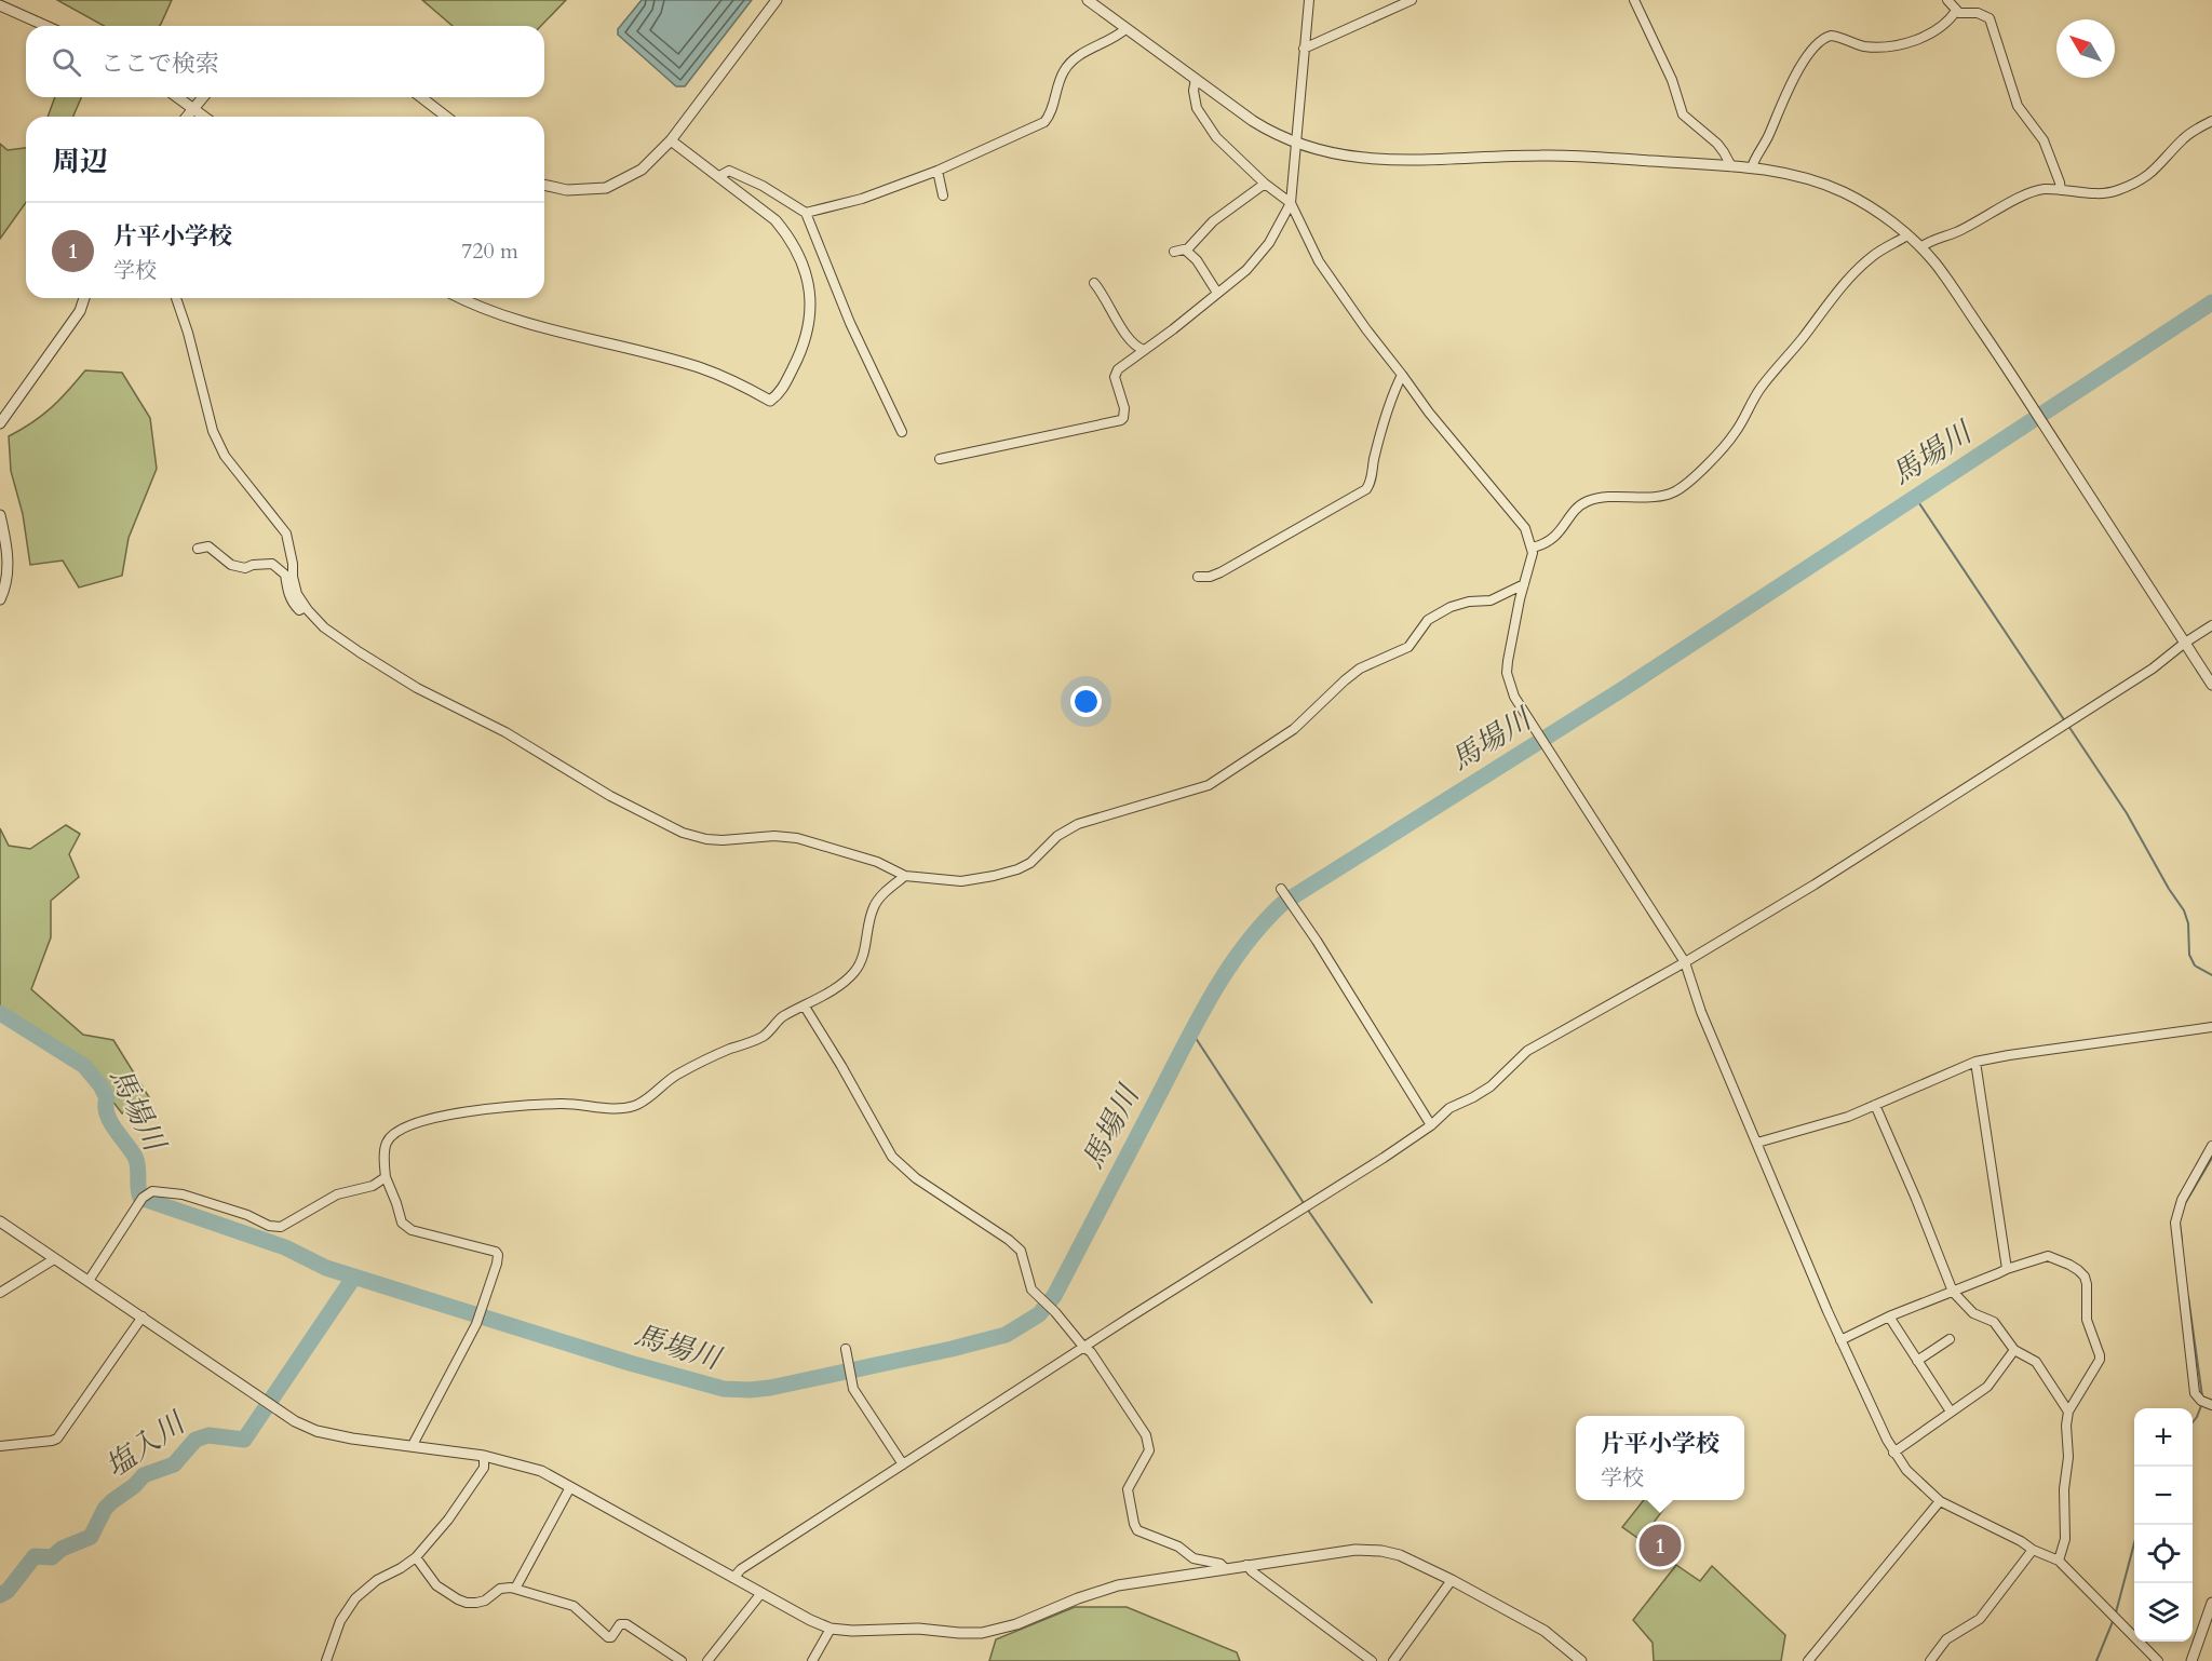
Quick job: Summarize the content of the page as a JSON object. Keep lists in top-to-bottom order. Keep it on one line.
{"water":["馬場川","塩入川"],"north":"top left","page":{"search":"ここで検索","heading":"周辺","list":[{"mark":"1","name":"片平小学校","note":"学校","value":"720 m"}],"map_buttons":["+","−"],"popup":["片平小学校","学校"],"pins":"1"}}
